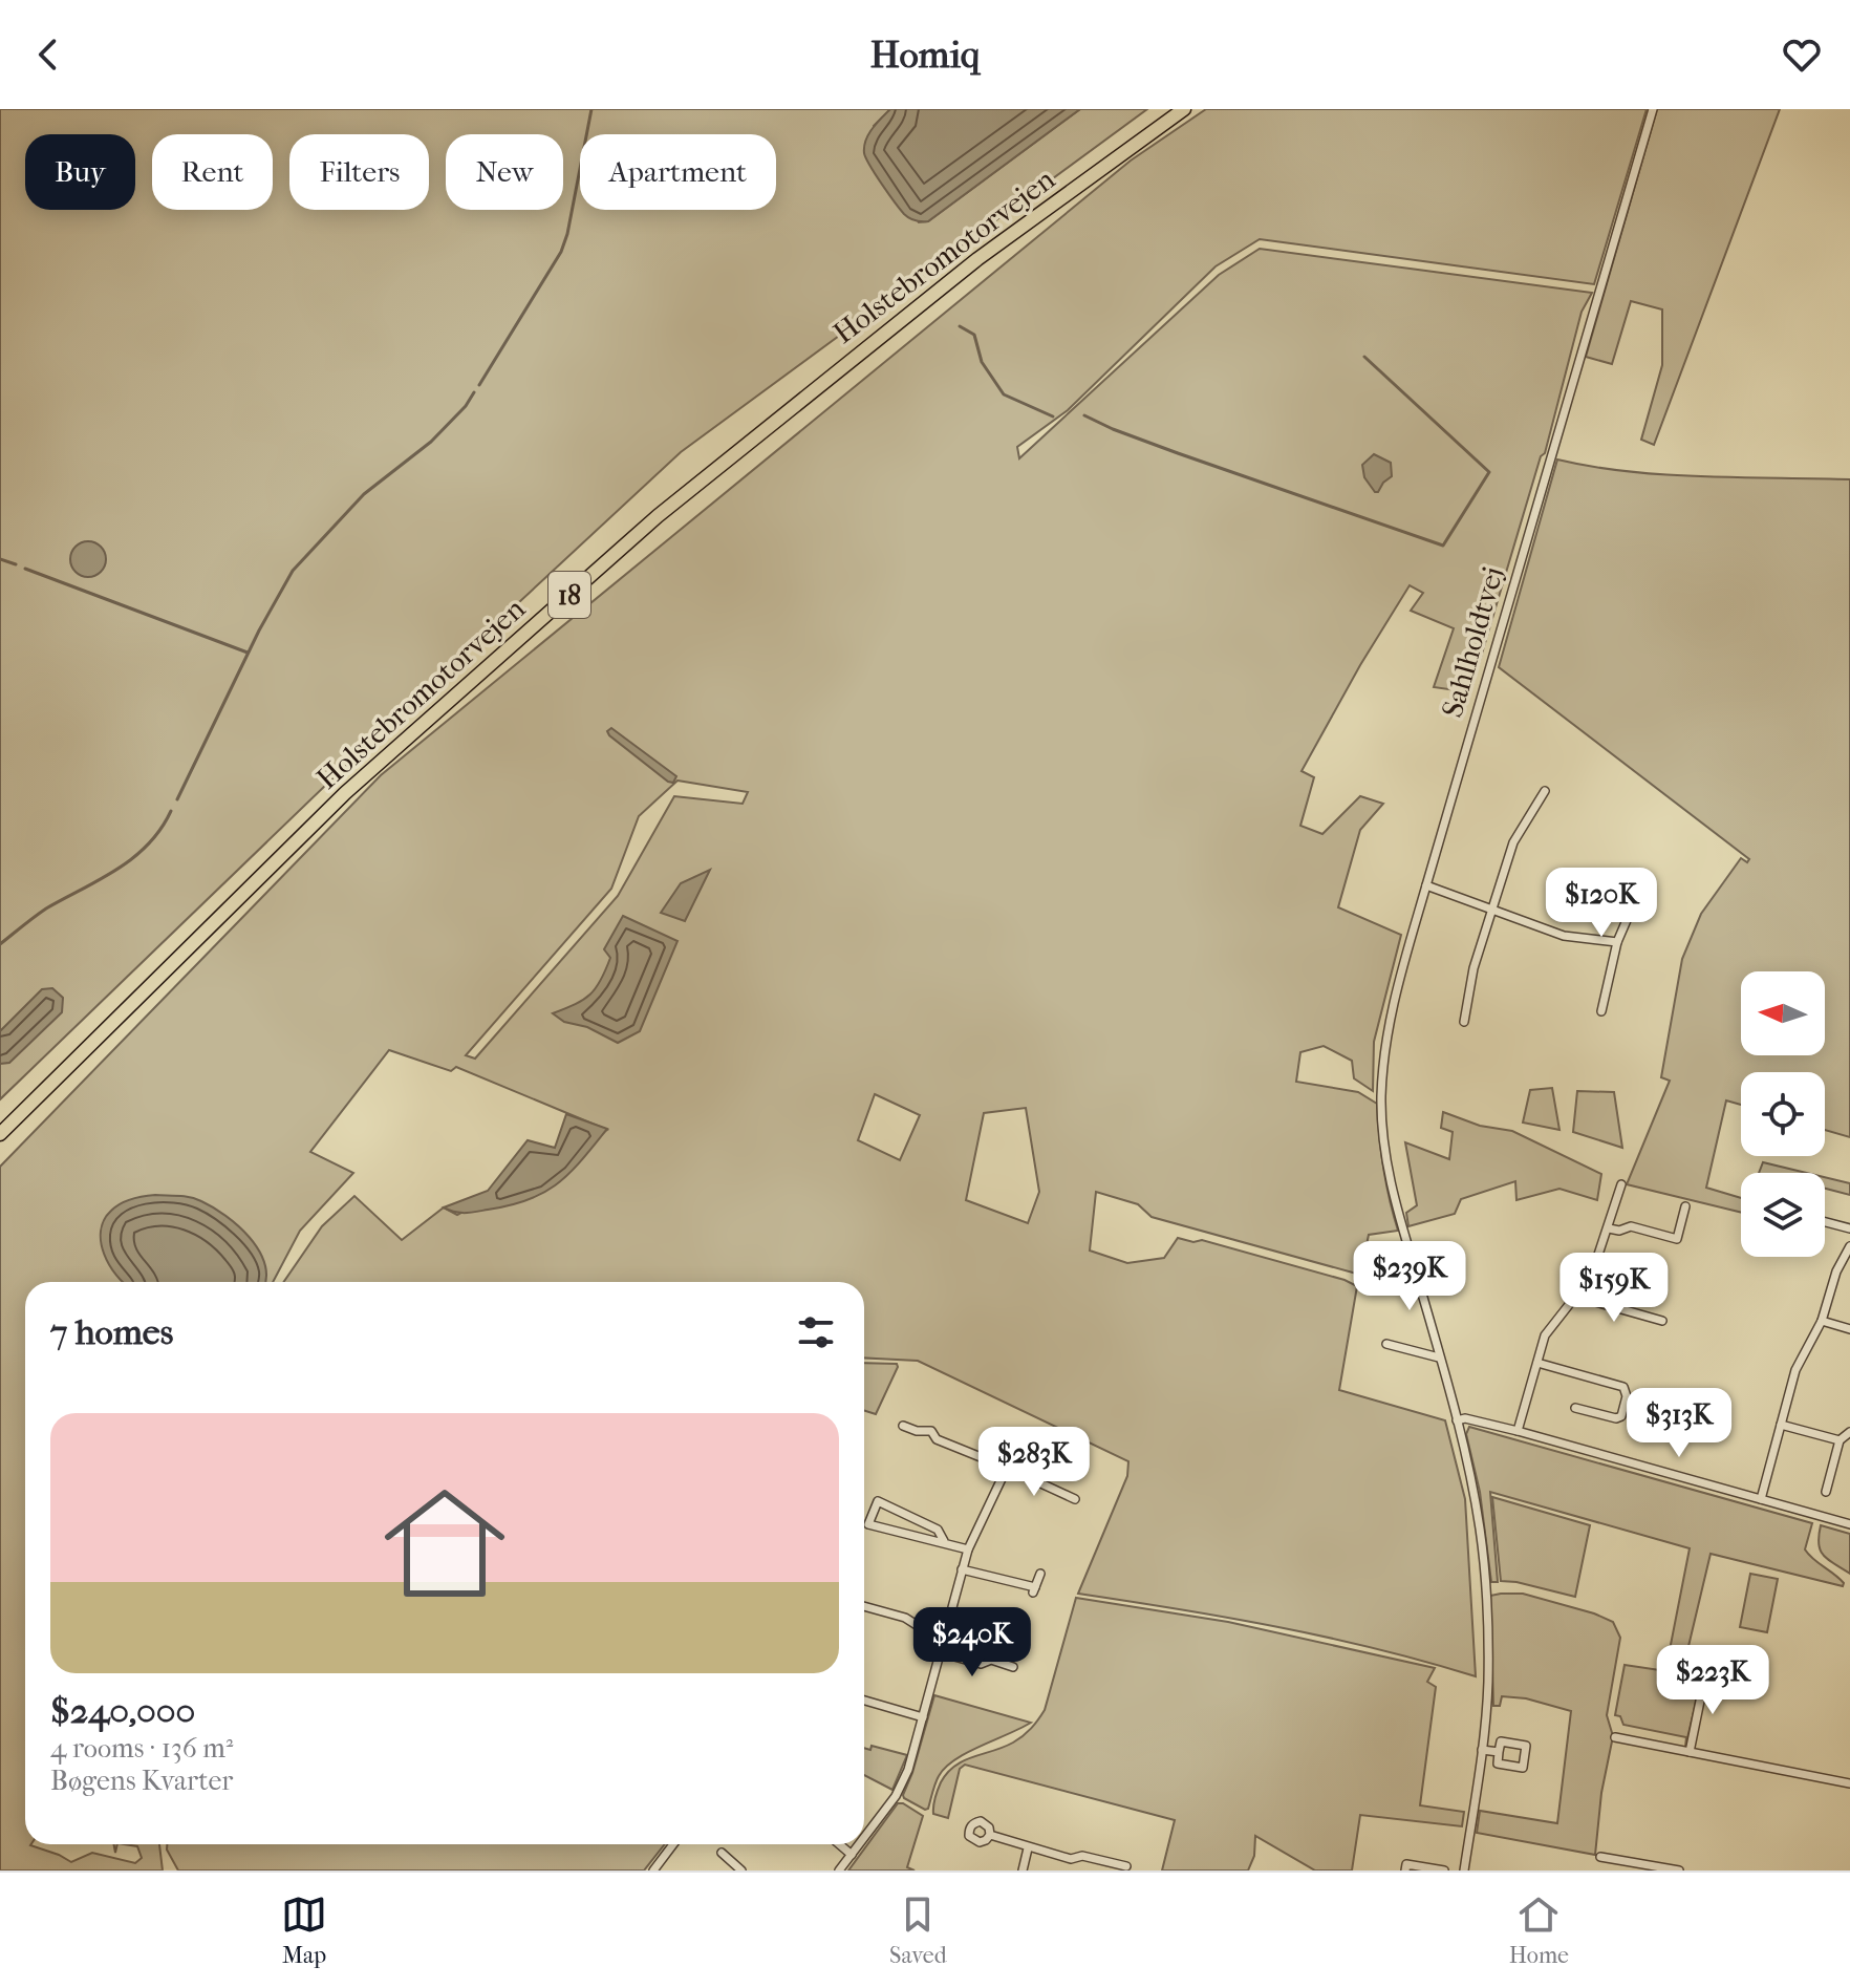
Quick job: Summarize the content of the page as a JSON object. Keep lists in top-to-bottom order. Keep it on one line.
{"streets":{"highway":["Holstebromotorvejen","18"],"street":["Sahlholdtvej"]},"north":"left","page":{"header":"Homiq","chip":["Buy","Rent","Filters","New","Apartment"],"price":["$120K","$239K","$159K","$313K","$283K","$240K","$223K"],"heading":"7 homes","list":[{"name":"$240,000","note":"4 rooms · 136 m² · Bøgens Kvarter"}],"tabs":["Map","Saved","Home"]}}
